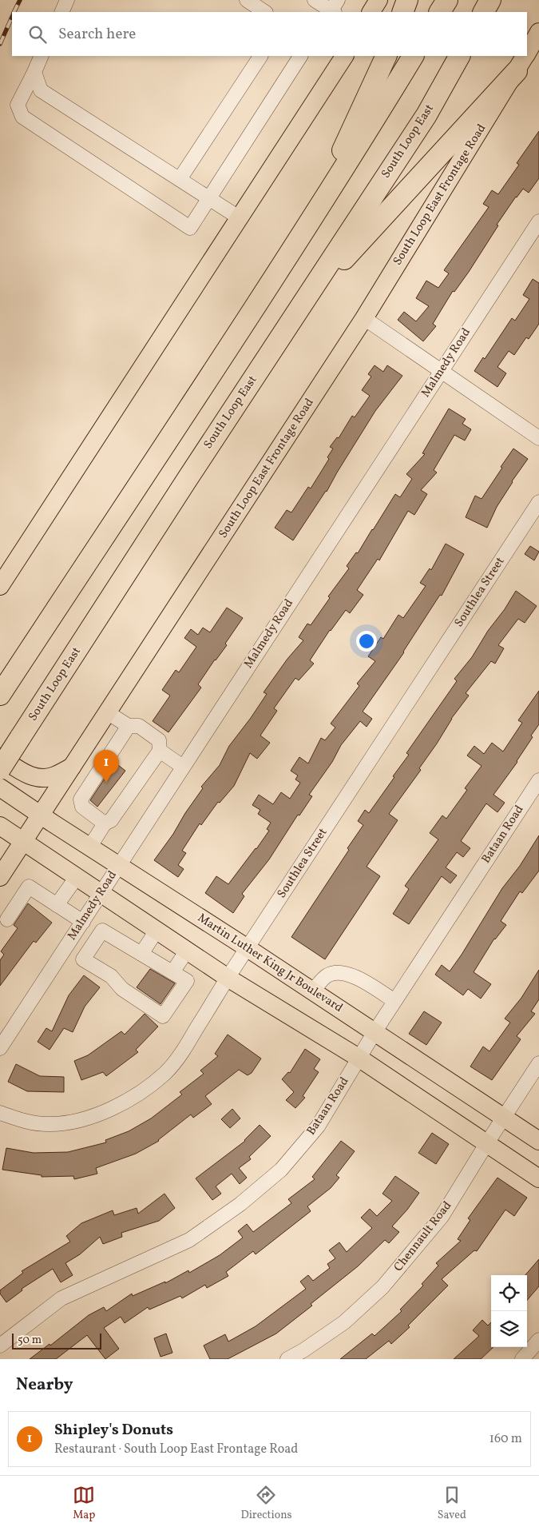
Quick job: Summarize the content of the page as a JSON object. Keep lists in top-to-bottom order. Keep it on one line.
{"streets":{"highway":["South Loop East"],"main road":["South Loop East Frontage Road","Martin Luther King Jr Boulevard"],"street":["Malmedy Road","Southlea Street","Bataan Road","Chennault Road"]},"crossings":[["South Loop East Frontage Road","Martin Luther King Jr Boulevard"],["Malmedy Road","Martin Luther King Jr Boulevard"],["Southlea Street","Martin Luther King Jr Boulevard"],["Bataan Road","Martin Luther King Jr Boulevard"],["Martin Luther King Jr Boulevard","Chennault Road"]],"scale_bar":"50 m","page":{"search":"Search here","pins":"1","scale":"50 m","heading":"Nearby","list":[{"mark":"1","name":"Shipley's Donuts","note":"Restaurant · South Loop East Frontage Road","value":"160 m"}],"nav":["Map","Directions","Saved"]}}
